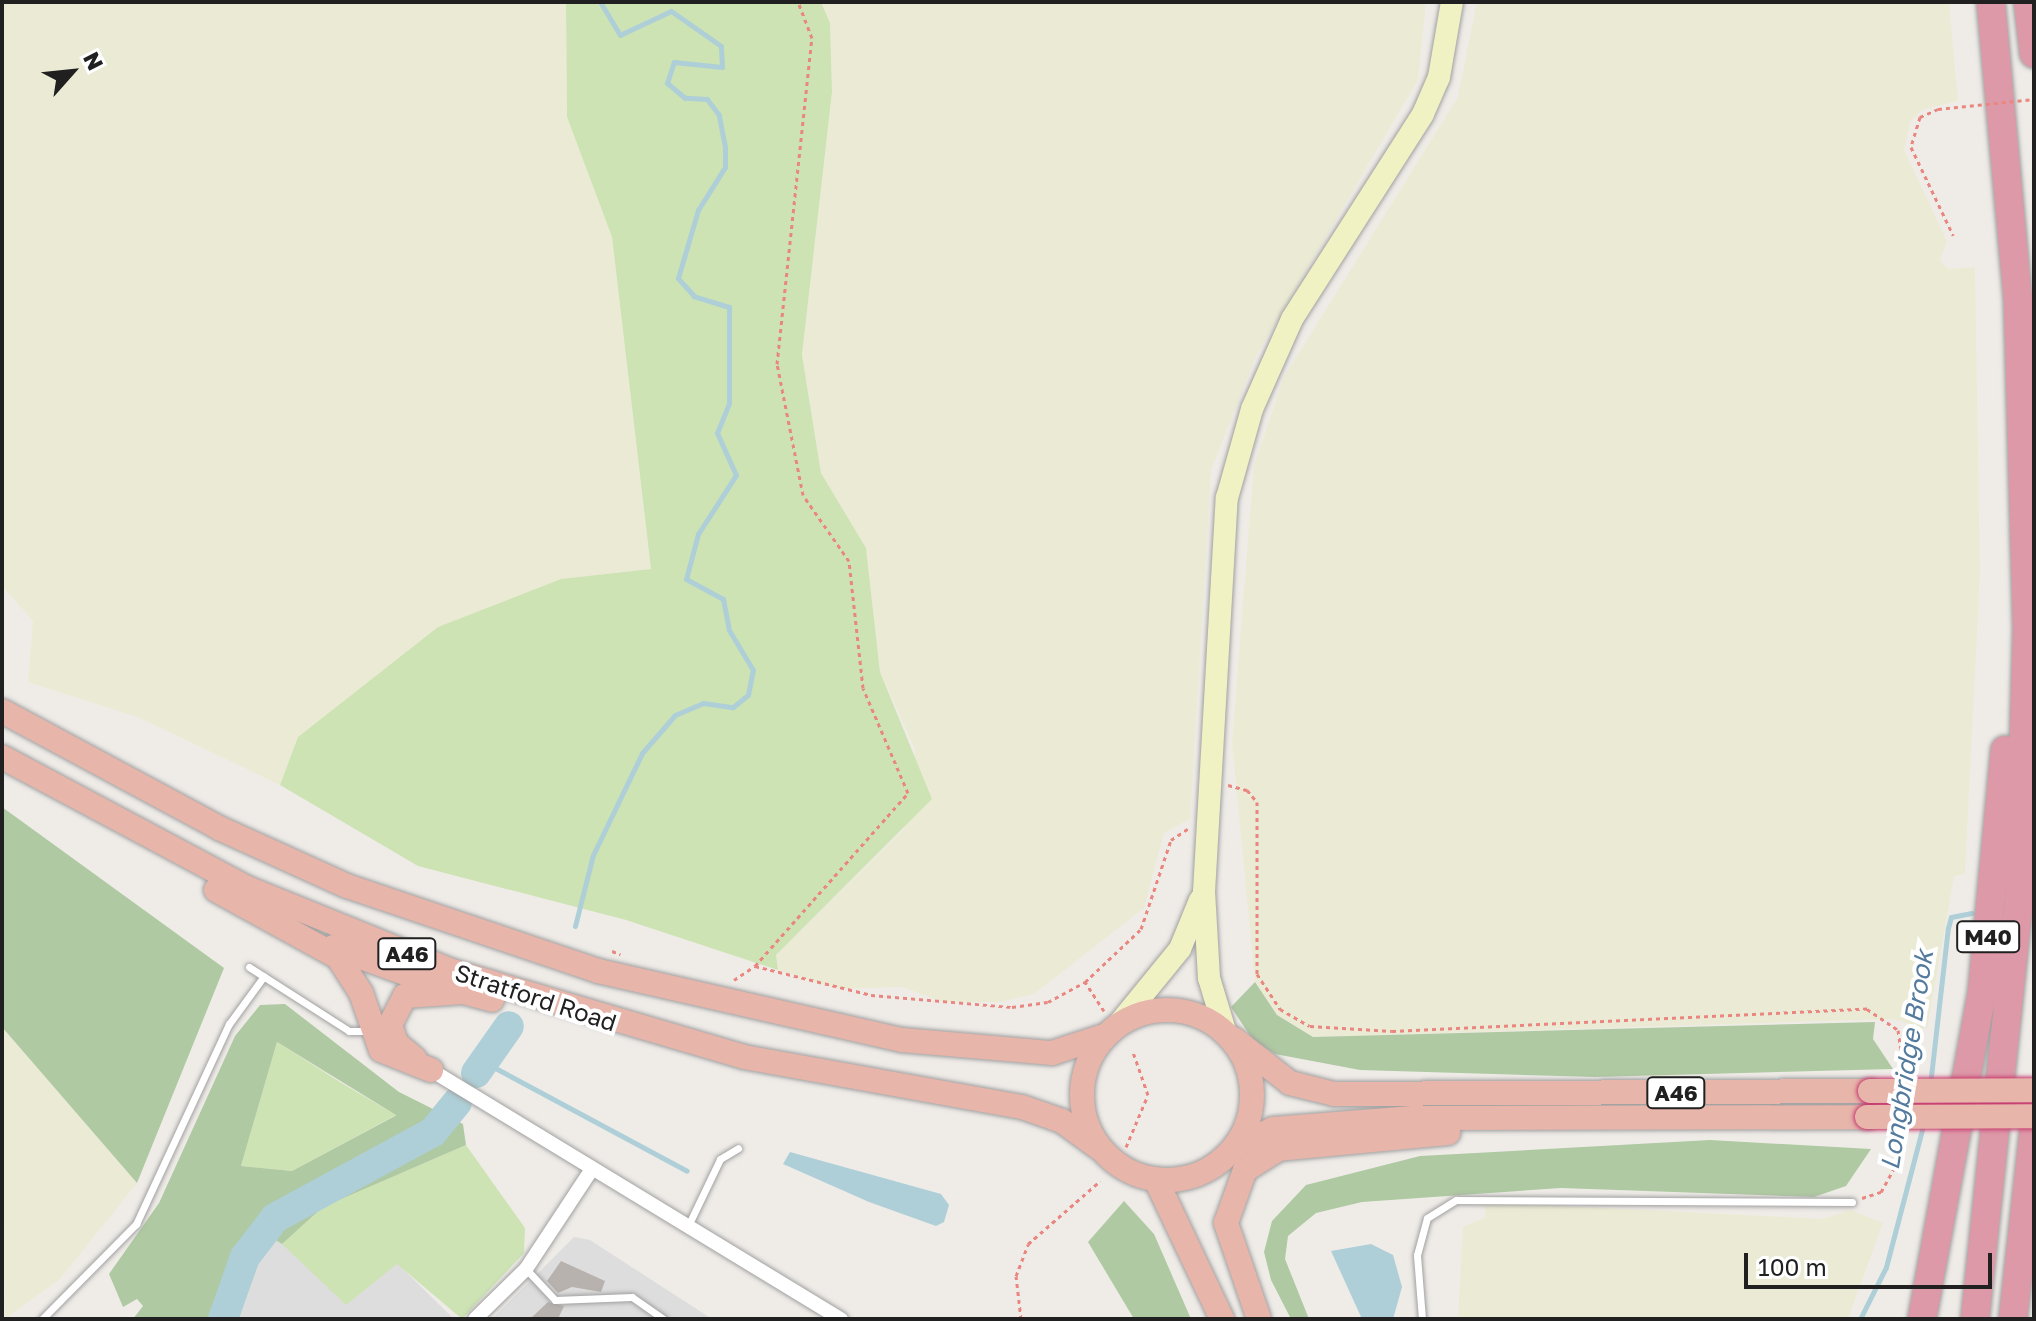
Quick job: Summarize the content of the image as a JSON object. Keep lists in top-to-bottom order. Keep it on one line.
{"streets":{"highway":["M40","A46","Stratford Road"]},"crossings":[["A46","Stratford Road"]],"water":["Longbridge Brook"],"scale_bar":"100 m","north":"top right"}
